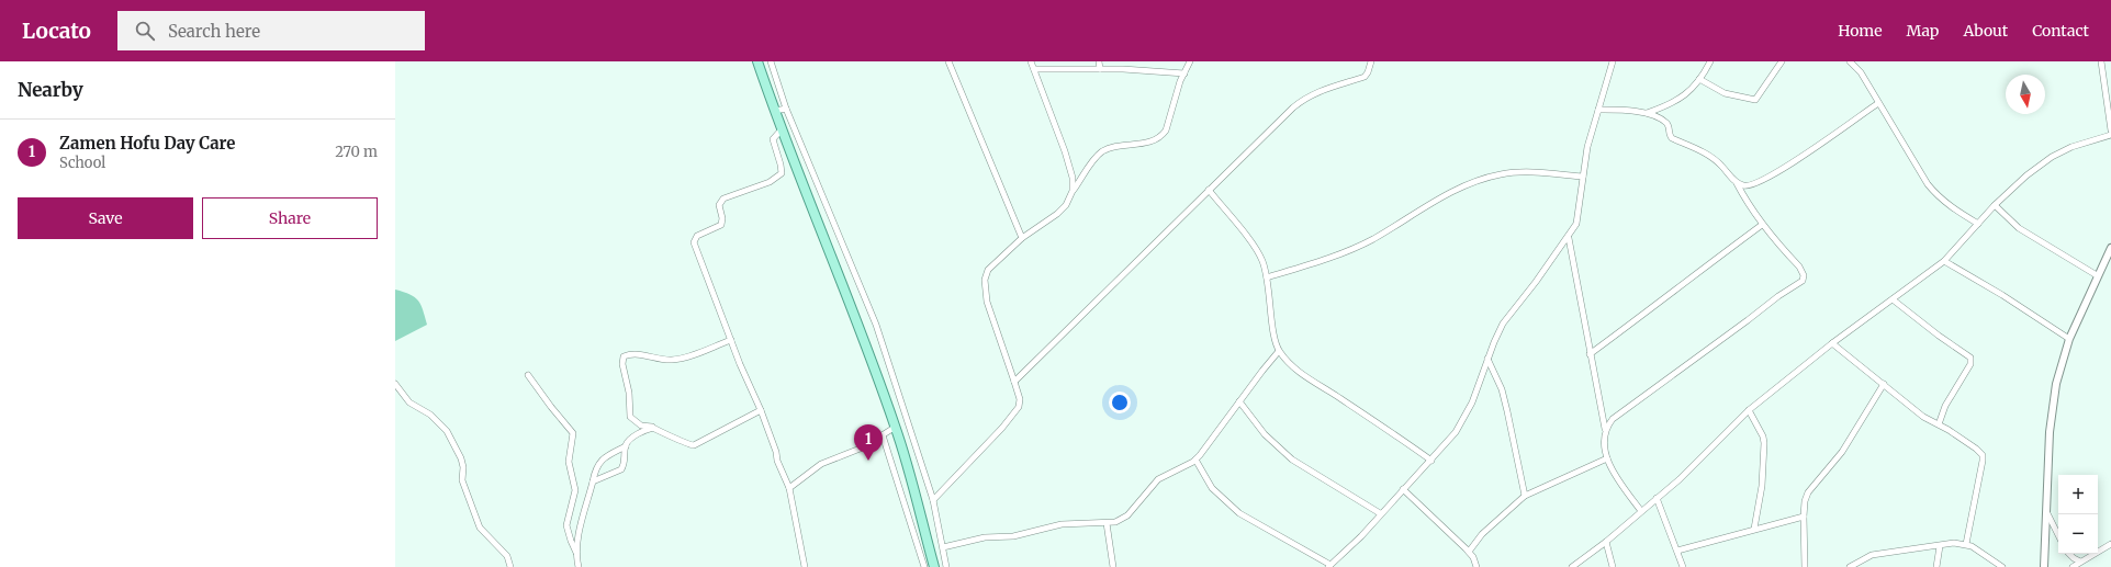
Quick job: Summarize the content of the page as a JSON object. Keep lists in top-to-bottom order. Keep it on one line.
{"north":"bottom","page":{"header":"Locato","search":"Search here","nav":["Home","Map","About","Contact"],"heading":"Nearby","list":[{"mark":"1","name":"Zamen Hofu Day Care","note":"School","value":"270 m"}],"buttons":["Save","Share"],"pins":"1","map_buttons":["+","−"]}}
